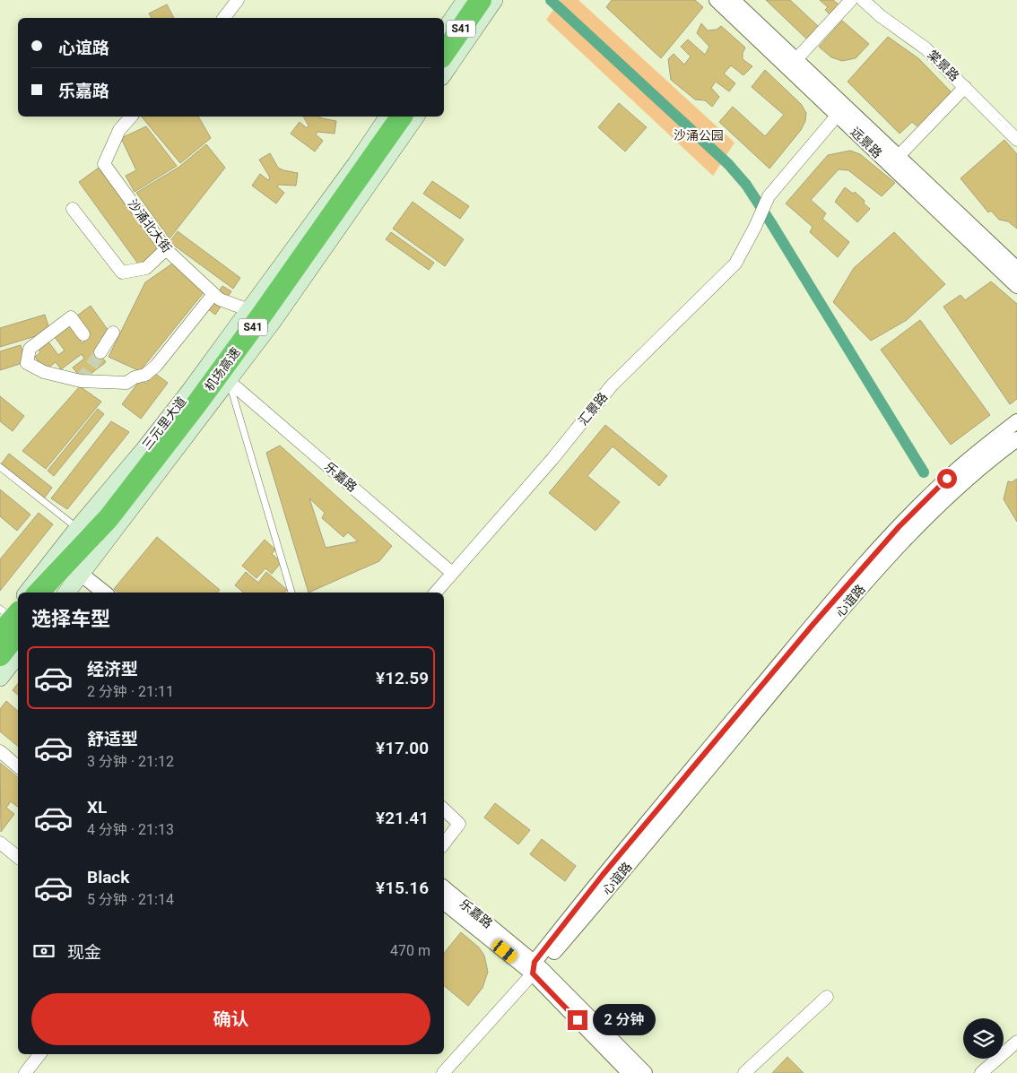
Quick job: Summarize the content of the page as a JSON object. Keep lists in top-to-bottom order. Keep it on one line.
{"streets":{"highway":["S41","机场高速"],"main road":["三元里大道"],"street":["棠景路","远景路","沙涌北大街","汇景路","乐嘉路","心谊路"]},"crossings":[["远景路","汇景路"],["沙涌北大街","三元里大道"],["机场高速","三元里大道"],["汇景路","乐嘉路"],["三元里大道","乐嘉路"],["乐嘉路","心谊路"]],"parks":["沙涌公园"],"page":{"banner":["心谊路","乐嘉路"],"heading":"选择车型","list":[{"name":"经济型","note":"2 分钟 · 21:11","value":"¥12.59"},{"name":"舒适型","note":"3 分钟 · 21:12","value":"¥17.00"},{"name":"XL","note":"4 分钟 · 21:13","value":"¥21.41"},{"name":"Black","note":"5 分钟 · 21:14","value":"¥15.16"}],"pay":["现金","470 m"],"buttons":"确认","bubble":"2 分钟"}}
